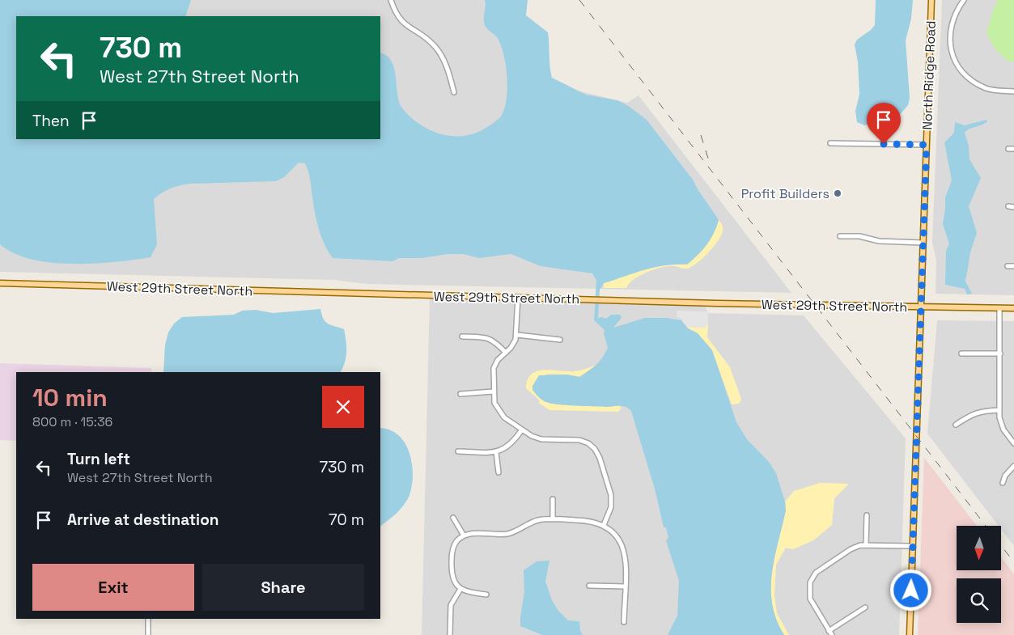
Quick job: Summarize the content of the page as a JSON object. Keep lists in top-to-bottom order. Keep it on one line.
{"streets":{"main road":["North Ridge Road","West 29th Street North"]},"crossings":[["North Ridge Road","West 29th Street North"]],"places":["Profit Builders"],"north":"bottom","page":{"turn":["730 m","West 27th Street North"],"then":"Then","heading":["10 min","800 m · 15:36"],"list":[{"name":"Turn left","note":"West 27th Street North","value":"730 m"},{"name":"Arrive at destination","value":"70 m"}],"buttons":["Exit","Share"]}}
